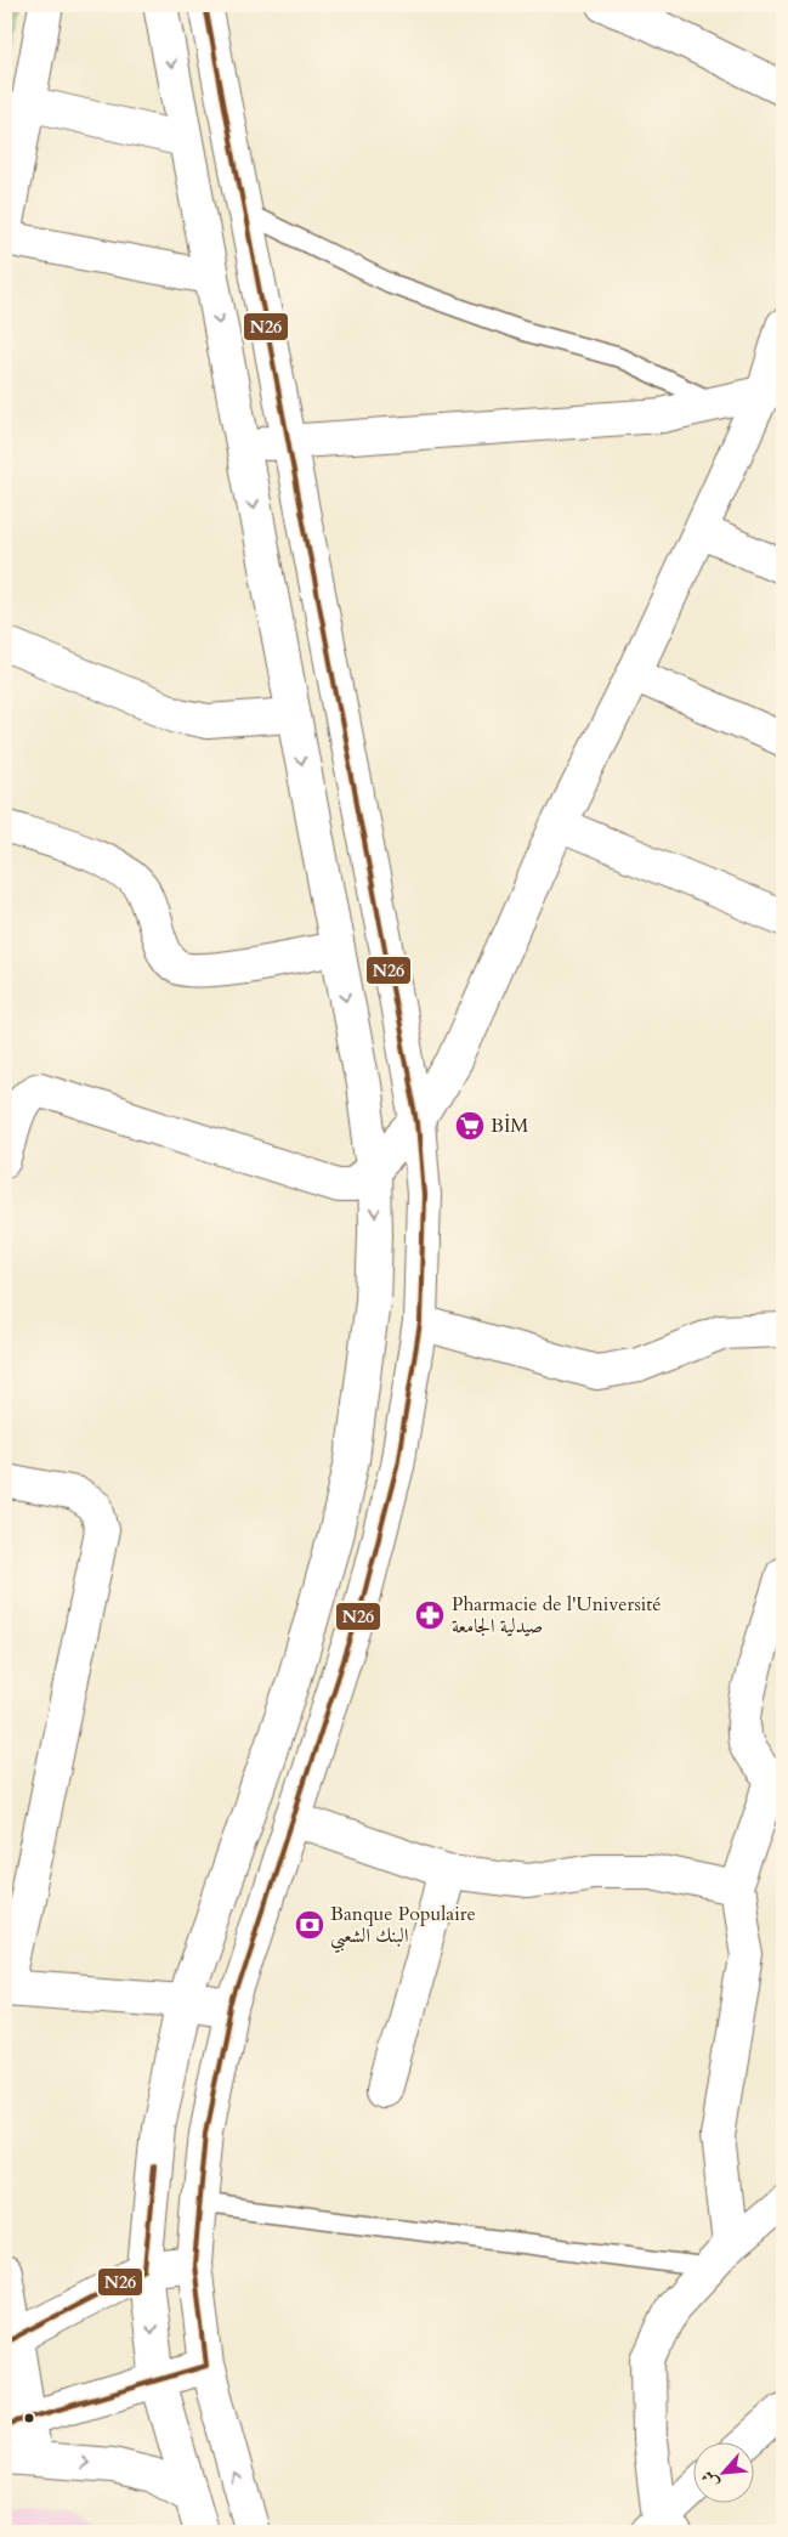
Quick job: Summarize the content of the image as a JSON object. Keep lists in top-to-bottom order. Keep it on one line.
{"places":{"supermarket":["BİM"],"pharmacy":["Pharmacie de l'Université صيدلية الجامعة"],"bank":["Banque Populaire البنك الشعبي"]},"lines":["transit line N26"],"north":"bottom left"}
